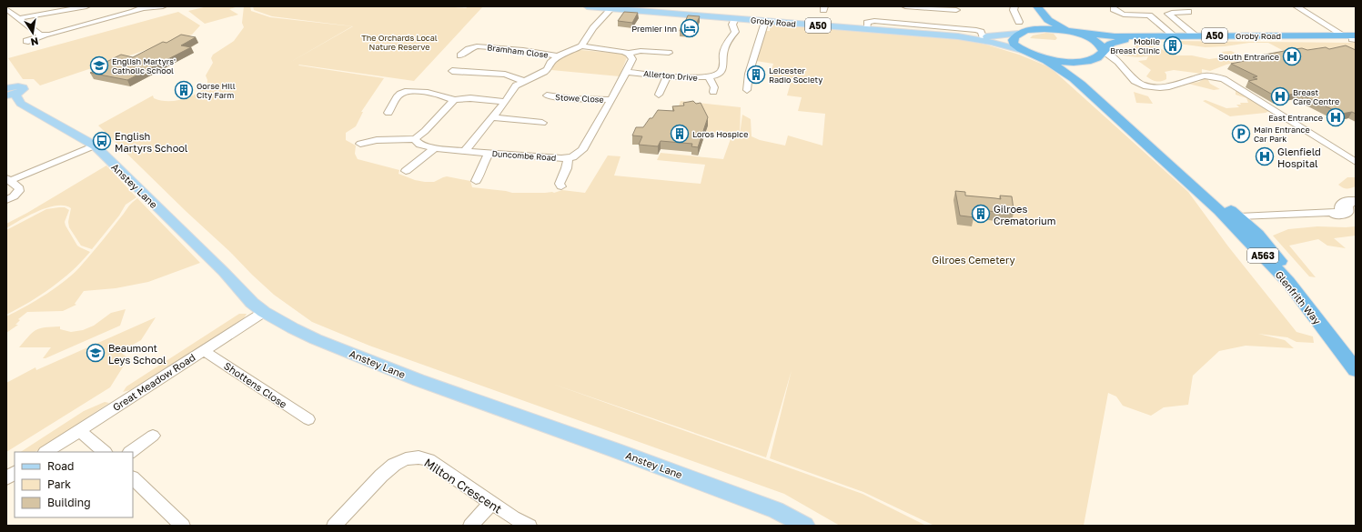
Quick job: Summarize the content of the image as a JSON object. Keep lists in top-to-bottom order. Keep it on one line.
{"streets":{"highway":["Groby Road","A50","A563","Glenfrith Way"],"main road":["Anstey Lane"],"street":["Bramham Close","Allerton Drive","Stowe Close","Duncombe Road","Great Meadow Road","Shottens Close","Milton Crescent"]},"crossings":[["Groby Road","A50"],["Groby Road","Allerton Drive"],["A50","Glenfrith Way"],["Allerton Drive","Duncombe Road"],["Stowe Close","Duncombe Road"],["Anstey Lane","Great Meadow Road"],["Great Meadow Road","Shottens Close"]],"parks":["The Orchards Local Nature Reserve","Gilroes Cemetery"],"places":{"hotel":["Premier Inn"],"building":["Mobile Breast Clinic","Leicester Radio Society","Gorse Hill City Farm","Loros Hospice","Gilroes Crematorium"],"hospital":["South Entrance","Breast Care Centre","East Entrance","Glenfield Hospital"],"school or university":["English Martyrs' Catholic School","Beaumont Leys School"],"parking":["Main Entrance Car Park"],"bus stop":["English Martyrs School"]},"legend":["Road","Park","Building"],"north":"bottom"}
